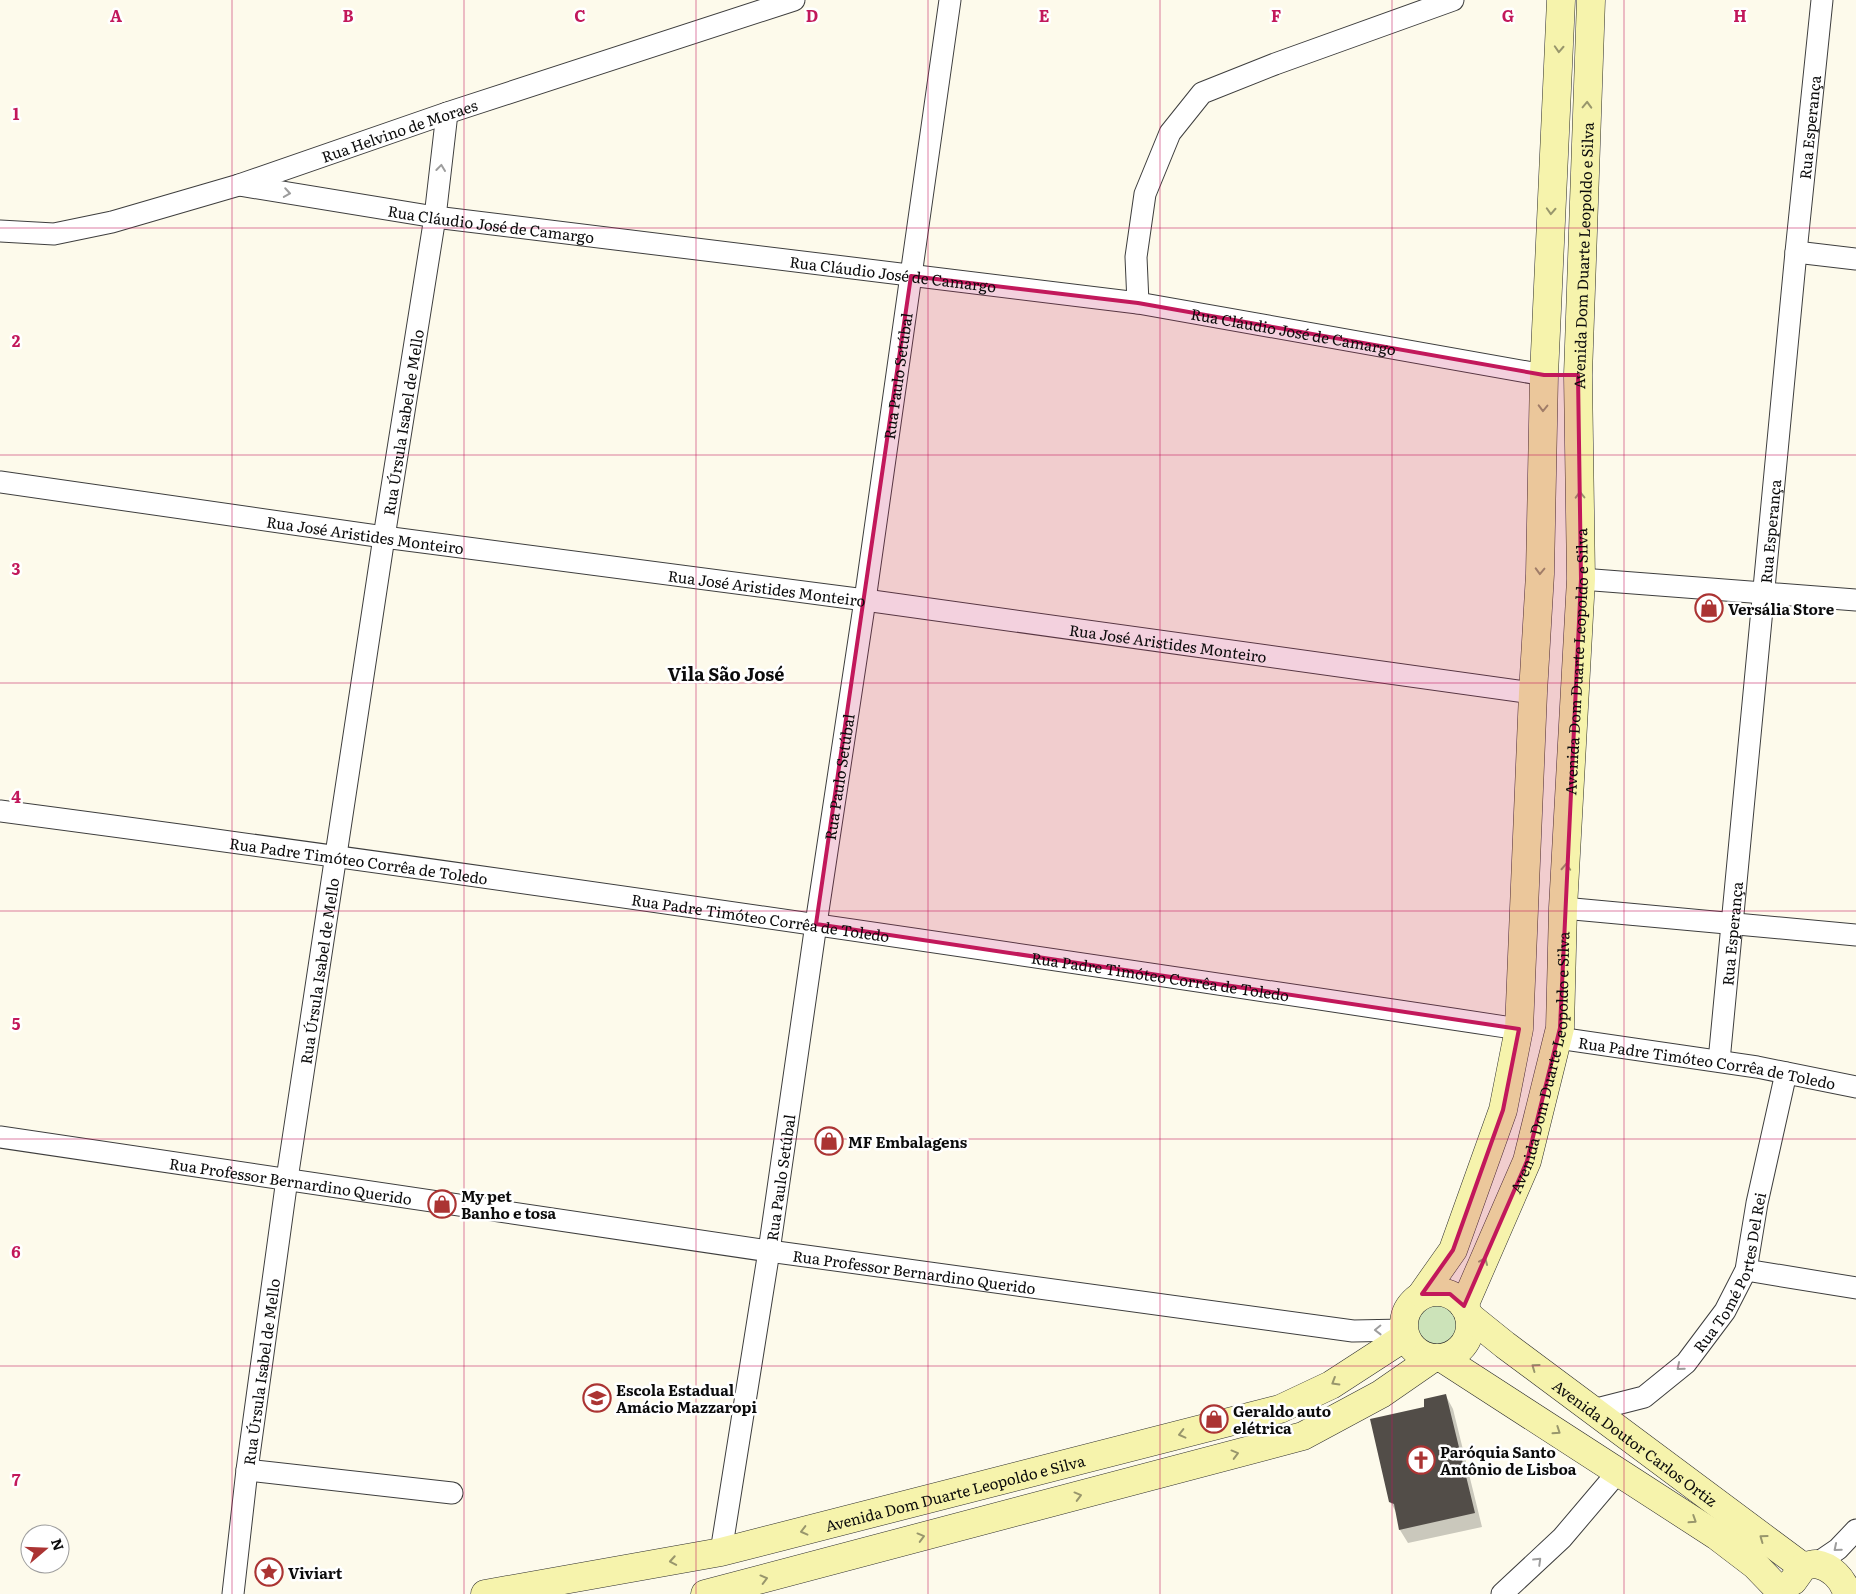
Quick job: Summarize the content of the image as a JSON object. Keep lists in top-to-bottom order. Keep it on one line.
{"streets":{"main road":["Avenida Dom Duarte Leopoldo e Silva","Avenida Doutor Carlos Ortiz"],"street":["Rua Esperança","Rua Helvino de Moraes","Rua Cláudio José de Camargo","Rua Paulo Setúbal","Rua Úrsula Isabel de Mello","Rua José Aristides Monteiro","Rua Padre Timóteo Corrêa de Toledo","Rua Professor Bernardino Querido","Rua Tomé Portes Del Rei"]},"crossings":[["Rua Esperança","Rua Padre Timóteo Corrêa de Toledo"],["Rua Helvino de Moraes","Rua Cláudio José de Camargo"],["Rua Helvino de Moraes","Rua Úrsula Isabel de Mello"],["Rua Cláudio José de Camargo","Avenida Dom Duarte Leopoldo e Silva"],["Rua Cláudio José de Camargo","Rua Paulo Setúbal"],["Rua Cláudio José de Camargo","Rua Úrsula Isabel de Mello"],["Avenida Dom Duarte Leopoldo e Silva","Rua Paulo Setúbal"],["Avenida Dom Duarte Leopoldo e Silva","Rua José Aristides Monteiro"],["Avenida Dom Duarte Leopoldo e Silva","Rua Padre Timóteo Corrêa de Toledo"],["Avenida Dom Duarte Leopoldo e Silva","Rua Professor Bernardino Querido"],["Avenida Dom Duarte Leopoldo e Silva","Avenida Doutor Carlos Ortiz"],["Rua Paulo Setúbal","Rua José Aristides Monteiro"],["Rua Paulo Setúbal","Rua Padre Timóteo Corrêa de Toledo"],["Rua Paulo Setúbal","Rua Professor Bernardino Querido"],["Rua Úrsula Isabel de Mello","Rua José Aristides Monteiro"],["Rua Úrsula Isabel de Mello","Rua Padre Timóteo Corrêa de Toledo"],["Rua Úrsula Isabel de Mello","Rua Professor Bernardino Querido"],["Rua Padre Timóteo Corrêa de Toledo","Rua Tomé Portes Del Rei"],["Rua Professor Bernardino Querido","Avenida Doutor Carlos Ortiz"],["Rua Tomé Portes Del Rei","Avenida Doutor Carlos Ortiz"]],"one_way":["Rua Tomé Portes Del Rei"],"districts":["Vila São José"],"places":{"shop":["Versália Store","MF Embalagens","My pet Banho e tosa","Geraldo auto elétrica"],"school or university":["Escola Estadual Amácio Mazzaropi"],"church":["Paróquia Santo Antônio de Lisboa"],"place":["Viviart"]},"north":"right","grid":{"columns":["A","B","C","D","E","F","G","H"],"rows":["1","2","3","4","5","6","7"]}}
